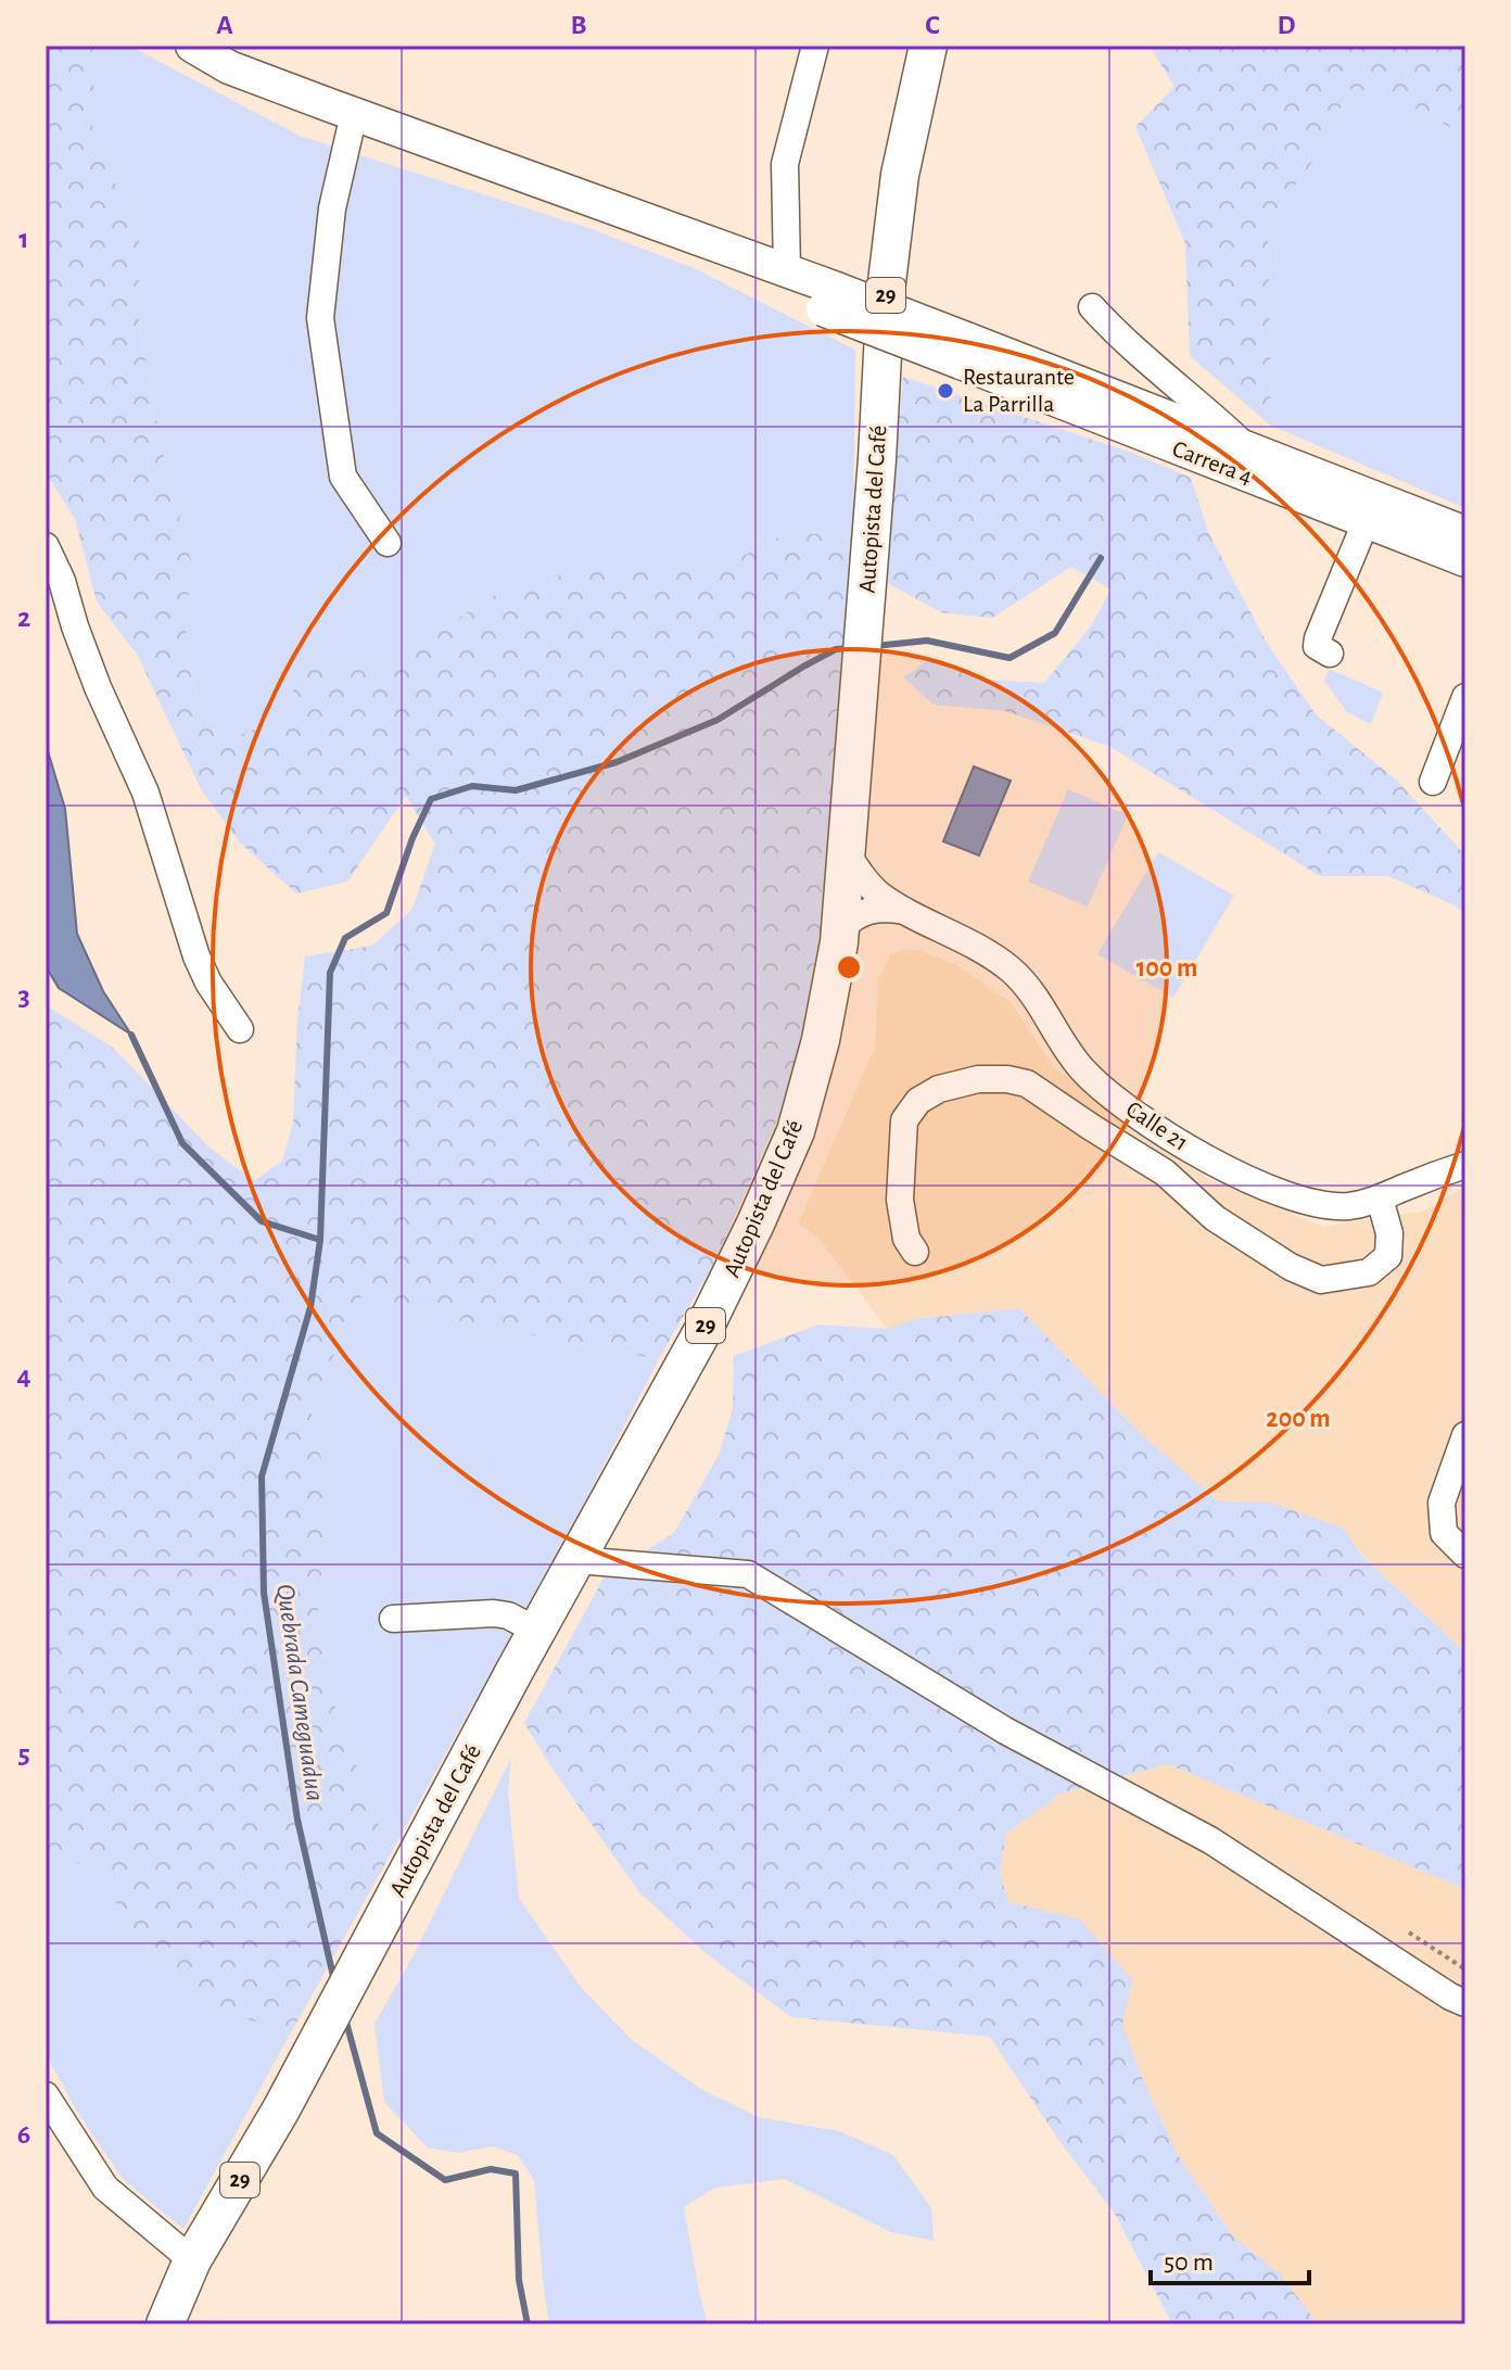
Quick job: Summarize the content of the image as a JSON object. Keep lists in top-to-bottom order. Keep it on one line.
{"streets":{"highway":["29","Autopista del Café"],"main road":["Carrera 4"],"street":["Calle 21"]},"crossings":[["Autopista del Café","Calle 21"]],"water":["Quebrada Cameguadua"],"places":["Restaurante La Parrilla"],"scale_bar":"50 m","grid":{"columns":["A","B","C","D"],"rows":["1","2","3","4","5","6"]},"rings":["100 m","200 m"]}
